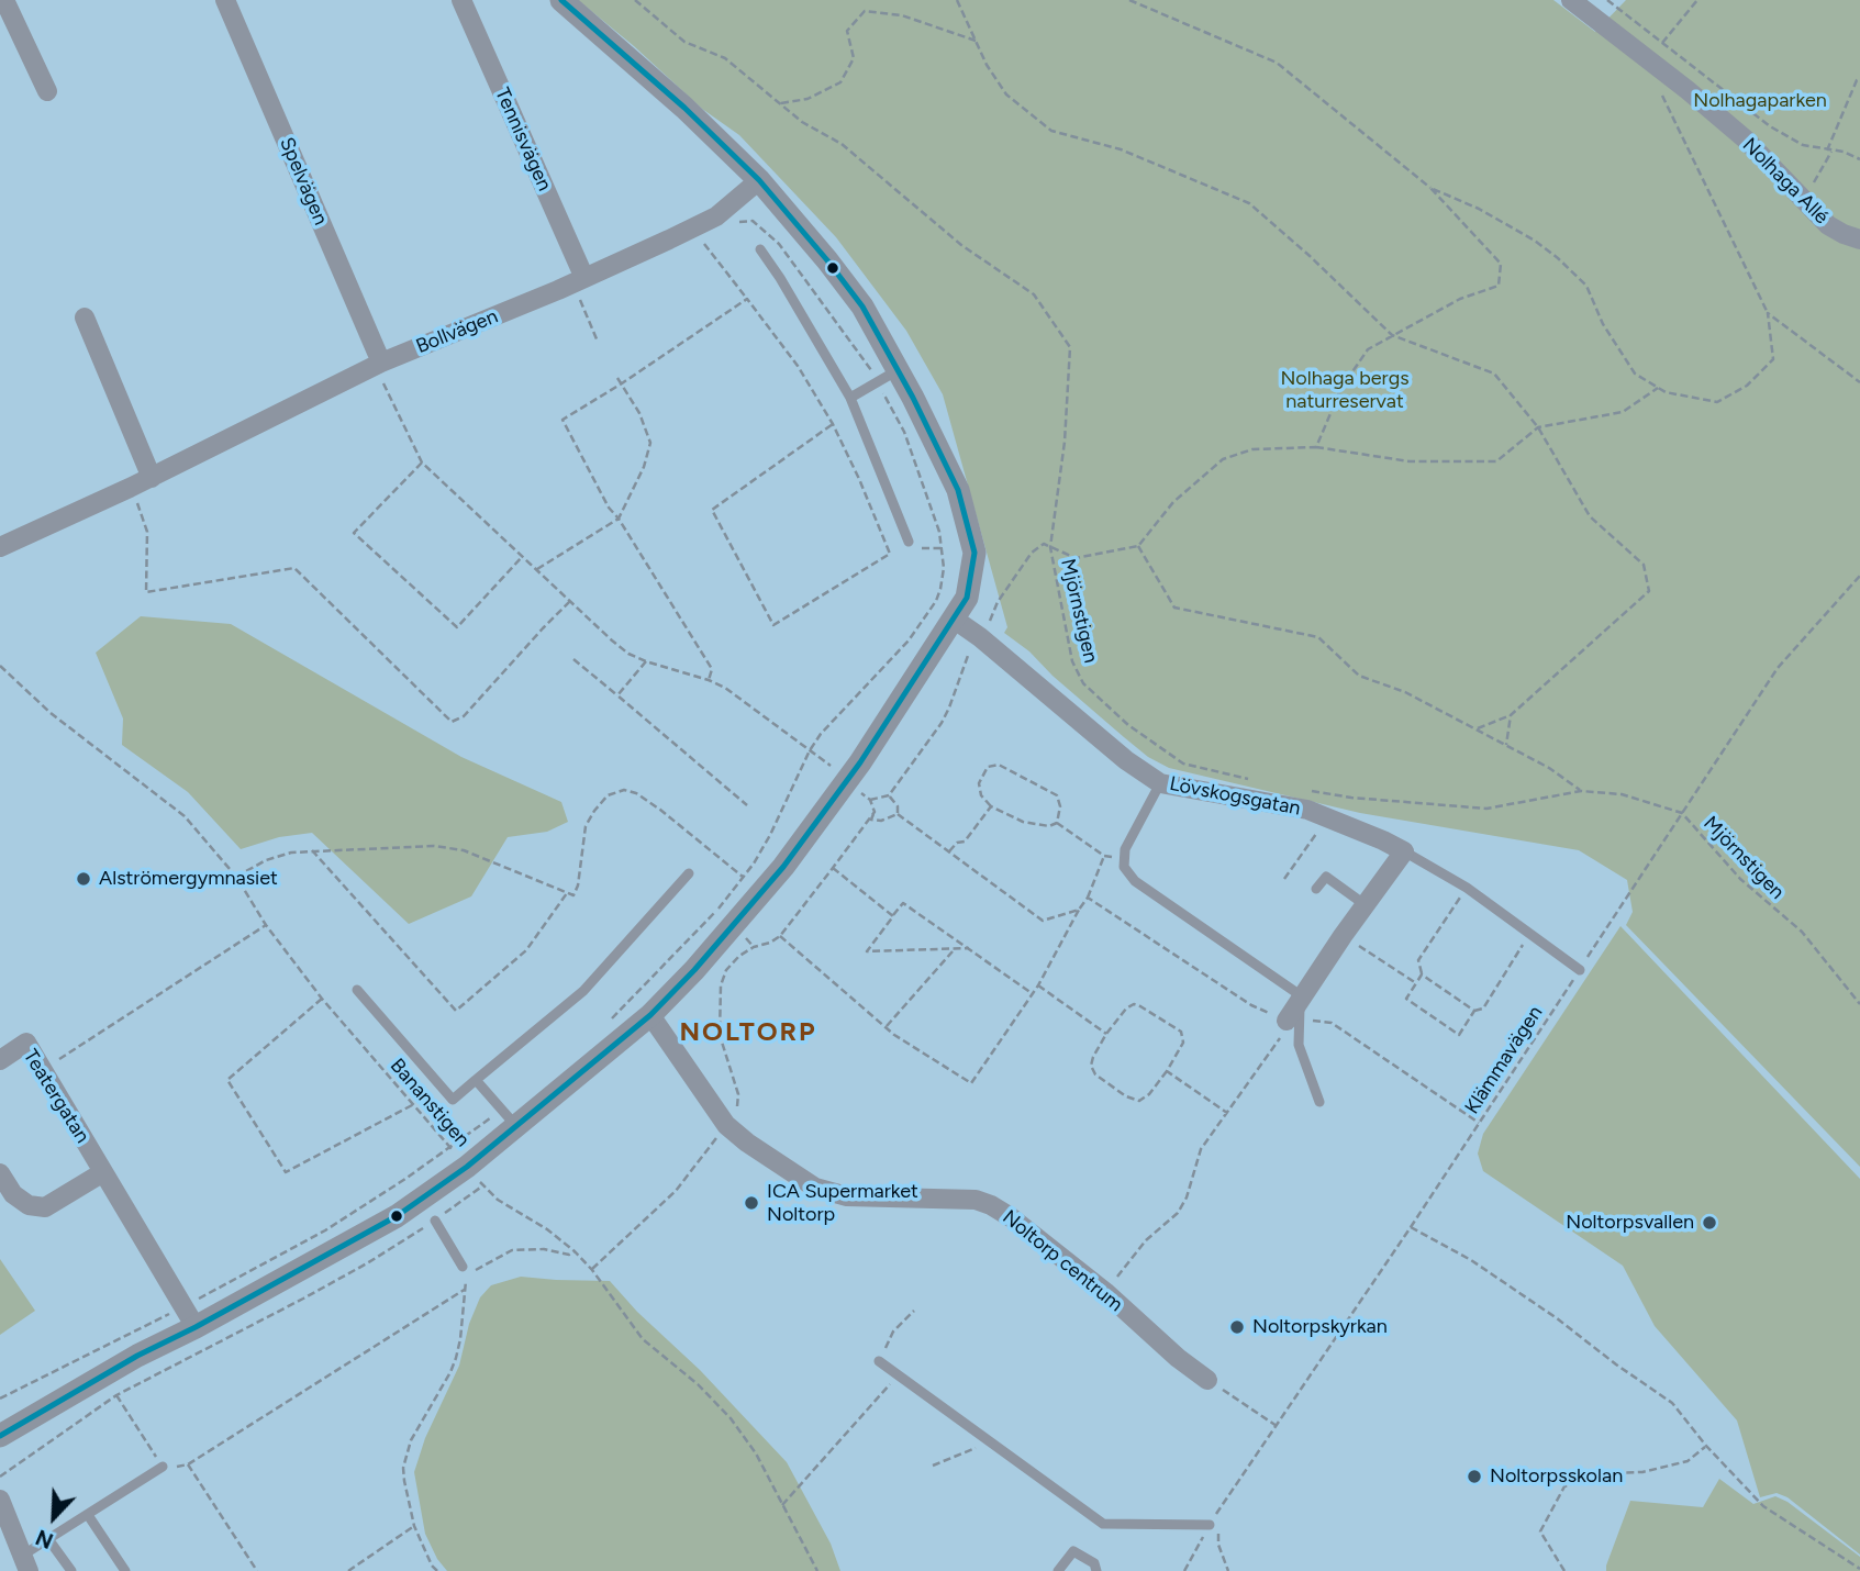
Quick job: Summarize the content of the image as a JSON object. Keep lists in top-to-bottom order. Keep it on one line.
{"streets":{"street":["Tennisvägen","Spelvägen","Nolhaga Allé","Bollvägen","Lövskogsgatan","Teatergatan","Noltorp centrum"],"path":["Mjörnstigen","Klämmavägen","Bananstigen"]},"crossings":[["Tennisvägen","Bollvägen"],["Spelvägen","Bollvägen"],["Mjörnstigen","Klämmavägen"]],"districts":["NOLTORP"],"parks":["Nolhagaparken","Nolhaga bergs naturreservat"],"places":["Alströmergymnasiet","ICA Supermarket Noltorp","Noltorpsvallen","Noltorpskyrkan","Noltorpsskolan"],"north":"bottom left"}
